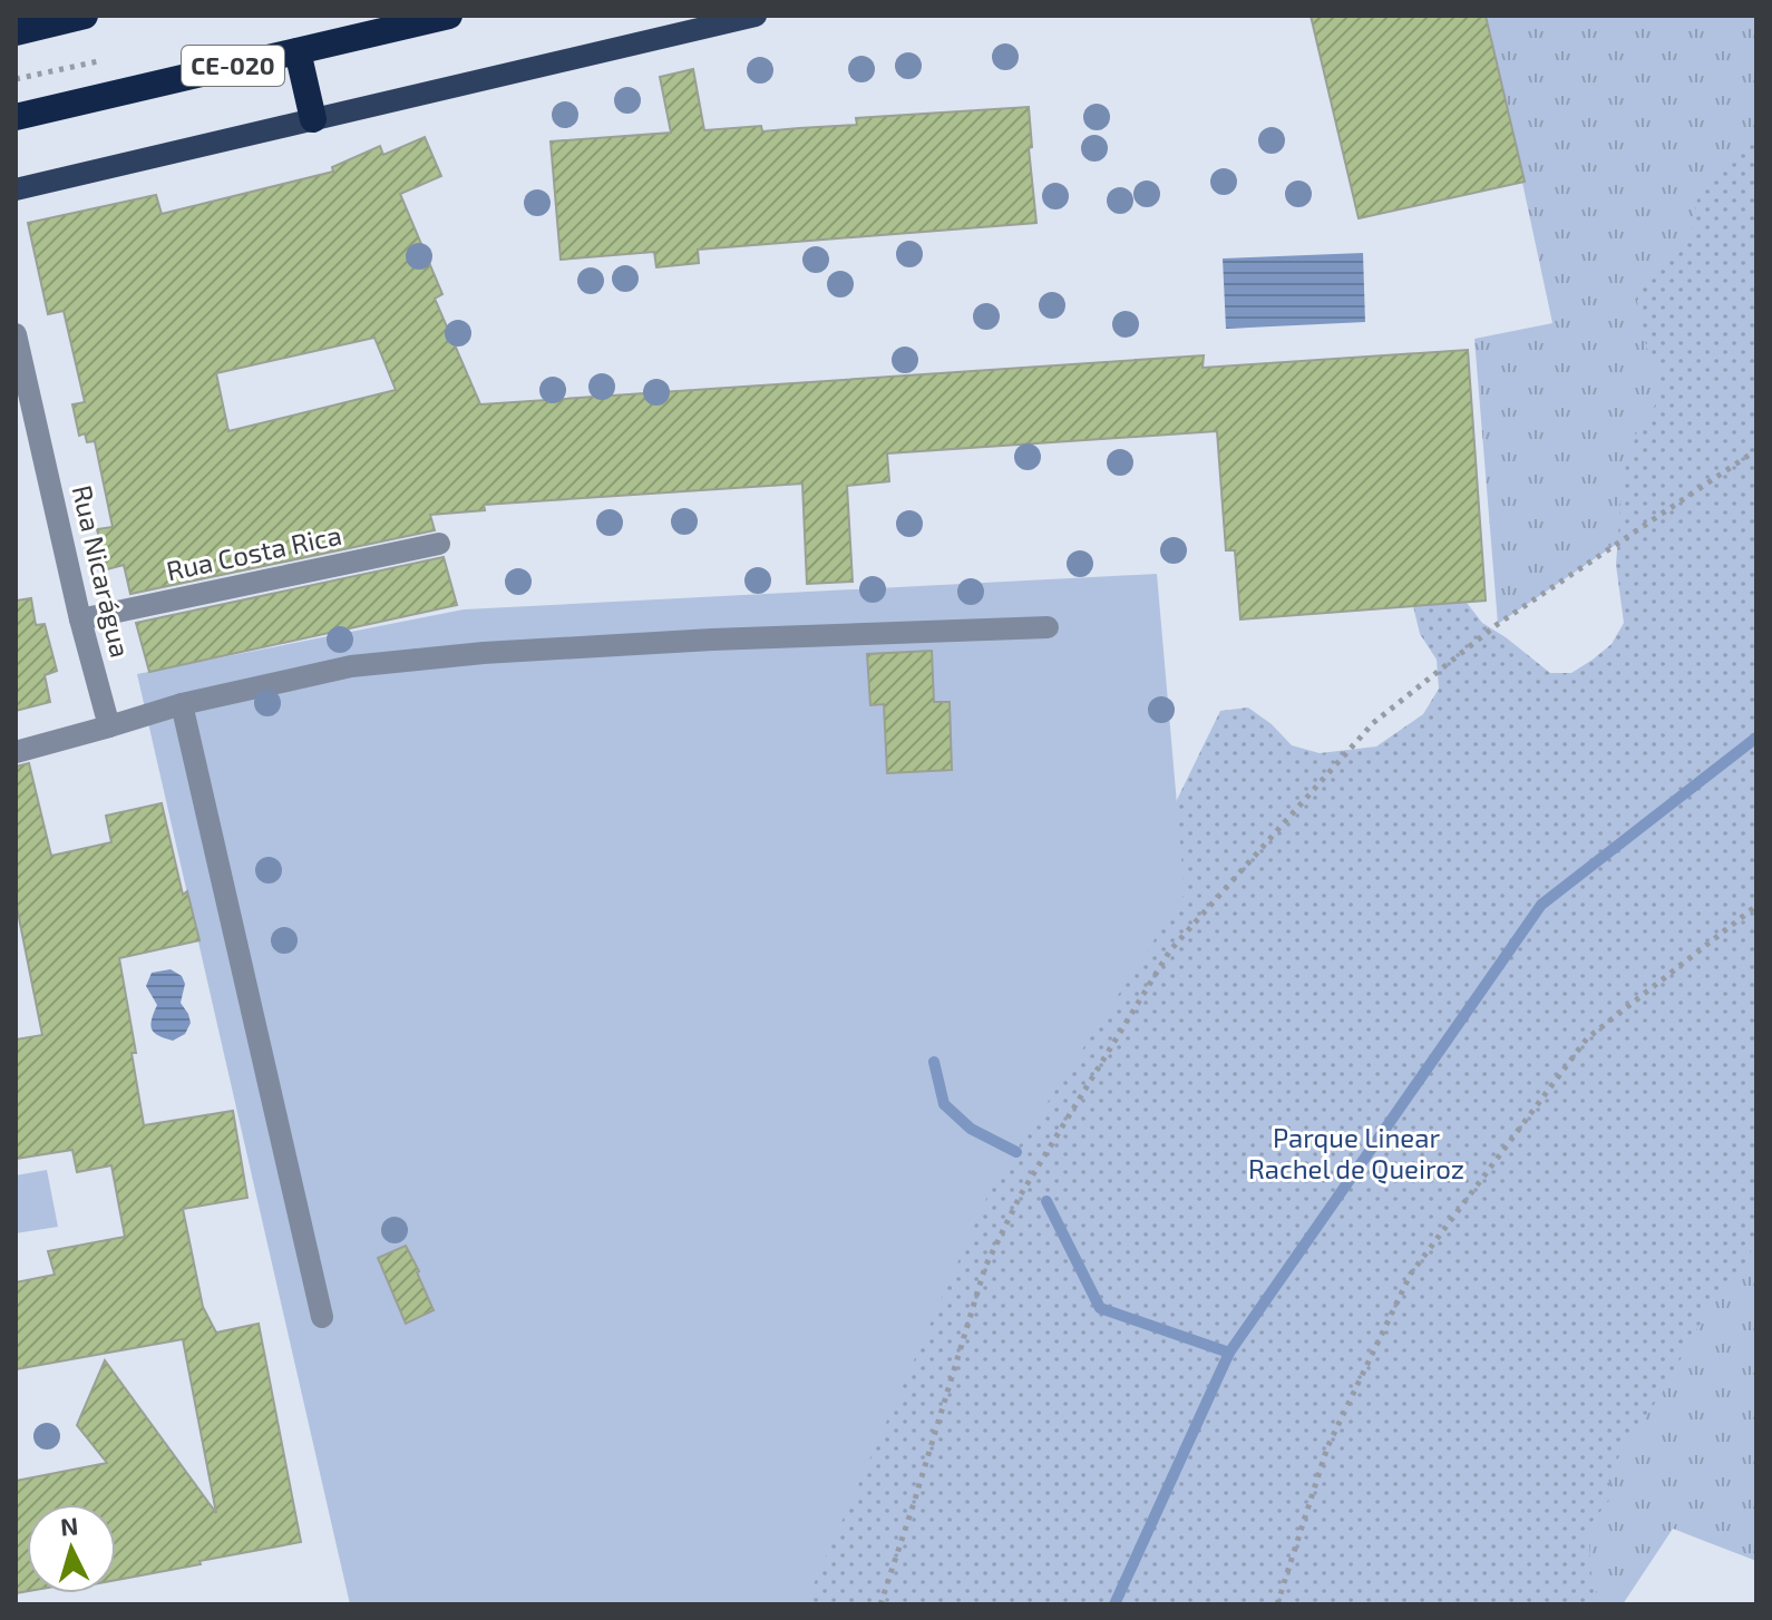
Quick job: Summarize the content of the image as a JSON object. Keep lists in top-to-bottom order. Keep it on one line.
{"streets":{"highway":["CE-020"],"street":["Rua Costa Rica","Rua Nicarágua"]},"crossings":[["Rua Costa Rica","Rua Nicarágua"]],"parks":["Parque Linear Rachel de Queiroz"],"north":"top"}
